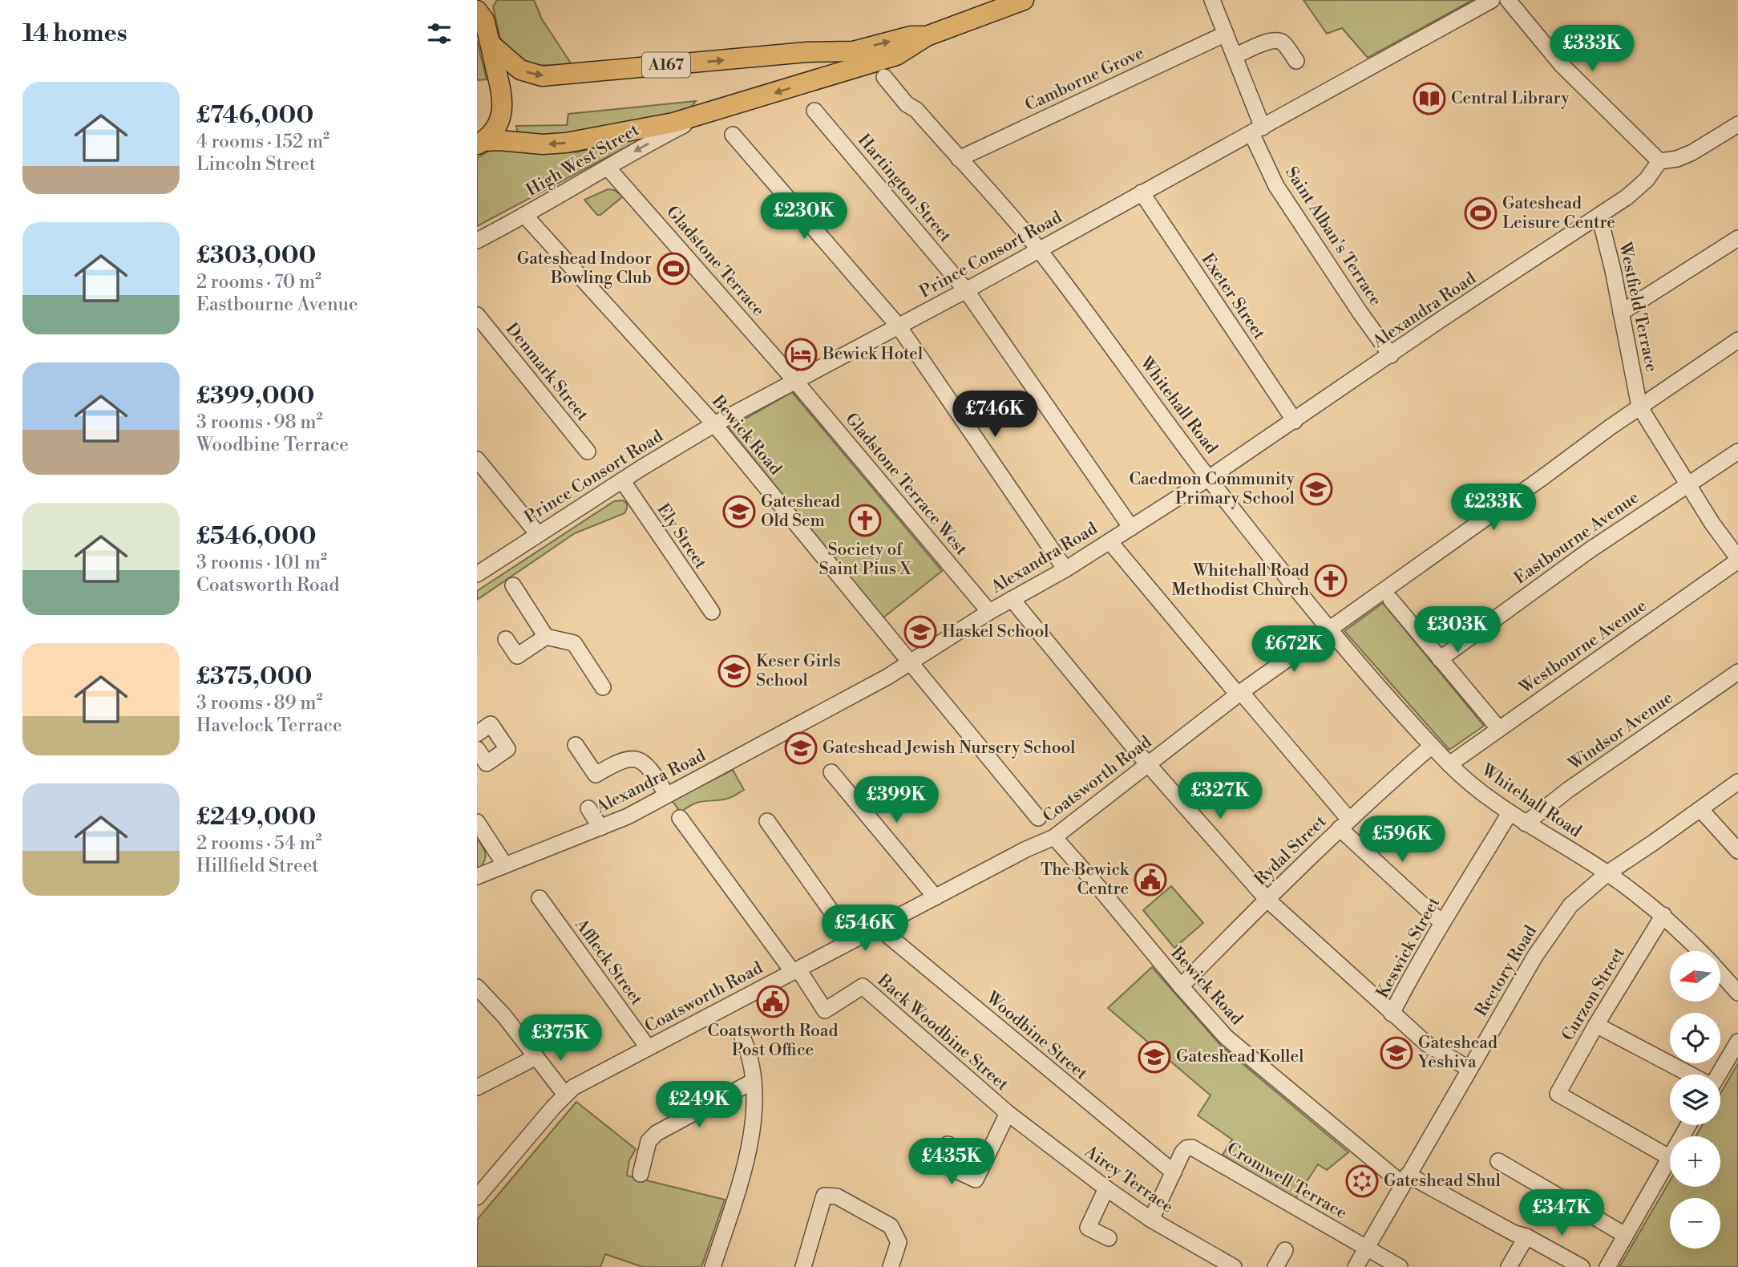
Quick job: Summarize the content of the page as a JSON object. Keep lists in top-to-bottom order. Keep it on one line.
{"streets":{"main road":["A167"],"street":["Camborne Grove","High West Street","Hartington Street","Saint Alban's Terrace","Prince Consort Road","Gladstone Terrace","Exeter Street","Westfield Terrace","Alexandra Road","Denmark Street","Whitehall Road","Bewick Road","Gladstone Terrace West","Ely Street","Eastbourne Avenue","Westbourne Avenue","Windsor Avenue","Coatsworth Road","Rydal Street","Keswick Street","Affleck Street","Rectory Road","Curzon Street","Back Woodbine Street","Woodbine Street","Airey Terrace","Cromwell Terrace"]},"crossings":[["A167","High West Street"],["Camborne Grove","Saint Alban's Terrace"],["Camborne Grove","Whitehall Road"],["High West Street","Gladstone Terrace"],["High West Street","Bewick Road"],["Hartington Street","Prince Consort Road"],["Hartington Street","Alexandra Road"],["Saint Alban's Terrace","Prince Consort Road"],["Saint Alban's Terrace","Alexandra Road"],["Prince Consort Road","Gladstone Terrace"],["Prince Consort Road","Exeter Street"],["Prince Consort Road","Whitehall Road"],["Prince Consort Road","Bewick Road"],["Prince Consort Road","Gladstone Terrace West"],["Prince Consort Road","Ely Street"],["Gladstone Terrace","Gladstone Terrace West"],["Exeter Street","Alexandra Road"],["Westfield Terrace","Alexandra Road"],["Westfield Terrace","Coatsworth Road"],["Alexandra Road","Whitehall Road"],["Alexandra Road","Bewick Road"],["Alexandra Road","Gladstone Terrace West"],["Whitehall Road","Westbourne Avenue"],["Whitehall Road","Windsor Avenue"],["Whitehall Road","Coatsworth Road"],["Whitehall Road","Rydal Street"],["Whitehall Road","Keswick Street"],["Whitehall Road","Rectory Road"],["Whitehall Road","Curzon Street"],["Bewick Road","Coatsworth Road"],["Bewick Road","Rydal Street"],["Bewick Road","Rectory Road"],["Coatsworth Road","Affleck Street"],["Coatsworth Road","Back Woodbine Street"],["Coatsworth Road","Woodbine Street"],["Rectory Road","Cromwell Terrace"],["Back Woodbine Street","Airey Terrace"],["Woodbine Street","Cromwell Terrace"]],"one_way":["High West Street"],"places":{"library":["Central Library"],"sports":["Gateshead Leisure Centre","Gateshead Indoor Bowling Club"],"hotel":["Bewick Hotel"],"school or university":["Caedmon Community Primary School","Gateshead Old Sem","Haskel School","Keser Girls School","Gateshead Jewish Nursery School","Gateshead Yeshiva","Gateshead Kollel"],"church":["Society of Saint Pius X","Whitehall Road Methodist Church"],"public building":["The Bewick Centre","Coatsworth Road Post Office"],"synagogue":["Gateshead Shul"]},"north":"left","page":{"heading":"14 homes","price":["£333K","£230K","£746K","£233K","£303K","£672K","£327K","£399K","£596K","£546K","£375K","£249K","£435K","£347K"],"list":[{"name":"£746,000","note":"4 rooms · 152 m² · Lincoln Street"},{"name":"£303,000","note":"2 rooms · 70 m² · Eastbourne Avenue"},{"name":"£399,000","note":"3 rooms · 98 m² · Woodbine Terrace"},{"name":"£546,000","note":"3 rooms · 101 m² · Coatsworth Road"},{"name":"£375,000","note":"3 rooms · 89 m² · Havelock Terrace"},{"name":"£249,000","note":"2 rooms · 54 m² · Hillfield Street"}],"map_buttons":["+","−"]}}
